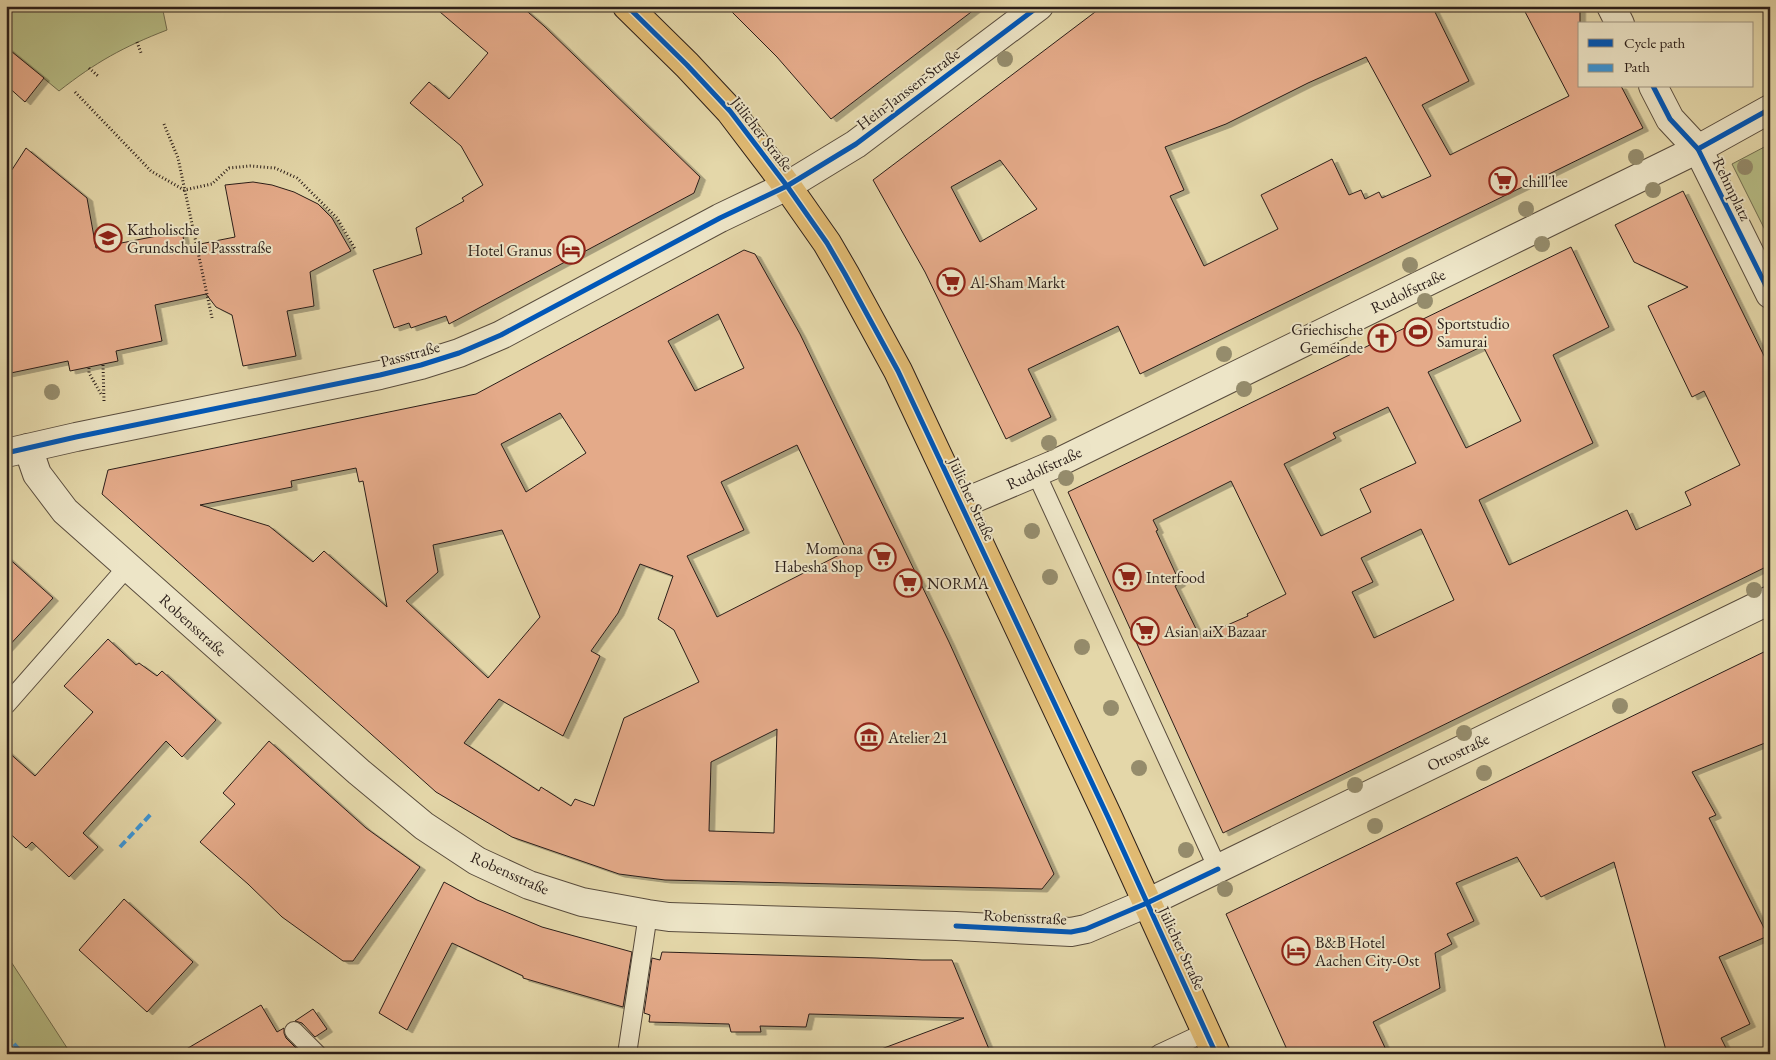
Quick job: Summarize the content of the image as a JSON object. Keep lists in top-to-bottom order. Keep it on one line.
{"streets":{"main road":["Jülicher Straße"],"street":["Hein-Janssen-Straße","Rehmplatz","Rudolfstraße","Passstraße","Robensstraße","Ottostraße"]},"crossings":[["Hein-Janssen-Straße","Jülicher Straße"],["Hein-Janssen-Straße","Passstraße"],["Jülicher Straße","Rudolfstraße"],["Jülicher Straße","Passstraße"],["Jülicher Straße","Robensstraße"],["Jülicher Straße","Ottostraße"],["Rehmplatz","Rudolfstraße"],["Passstraße","Robensstraße"],["Robensstraße","Ottostraße"]],"places":{"supermarket":["chill'lee","Al-Sham Markt","Momona Habesha Shop","Interfood","NORMA","Asian aiX Bazaar"],"school or university":["Katholische Grundschule Passstraße"],"hotel":["Hotel Granus","B&B Hotel Aachen City-Ost"],"sports":["Sportstudio Samurai"],"church":["Griechische Gemeinde"],"museum":["Atelier 21"]},"legend":["Cycle path","Path"]}
